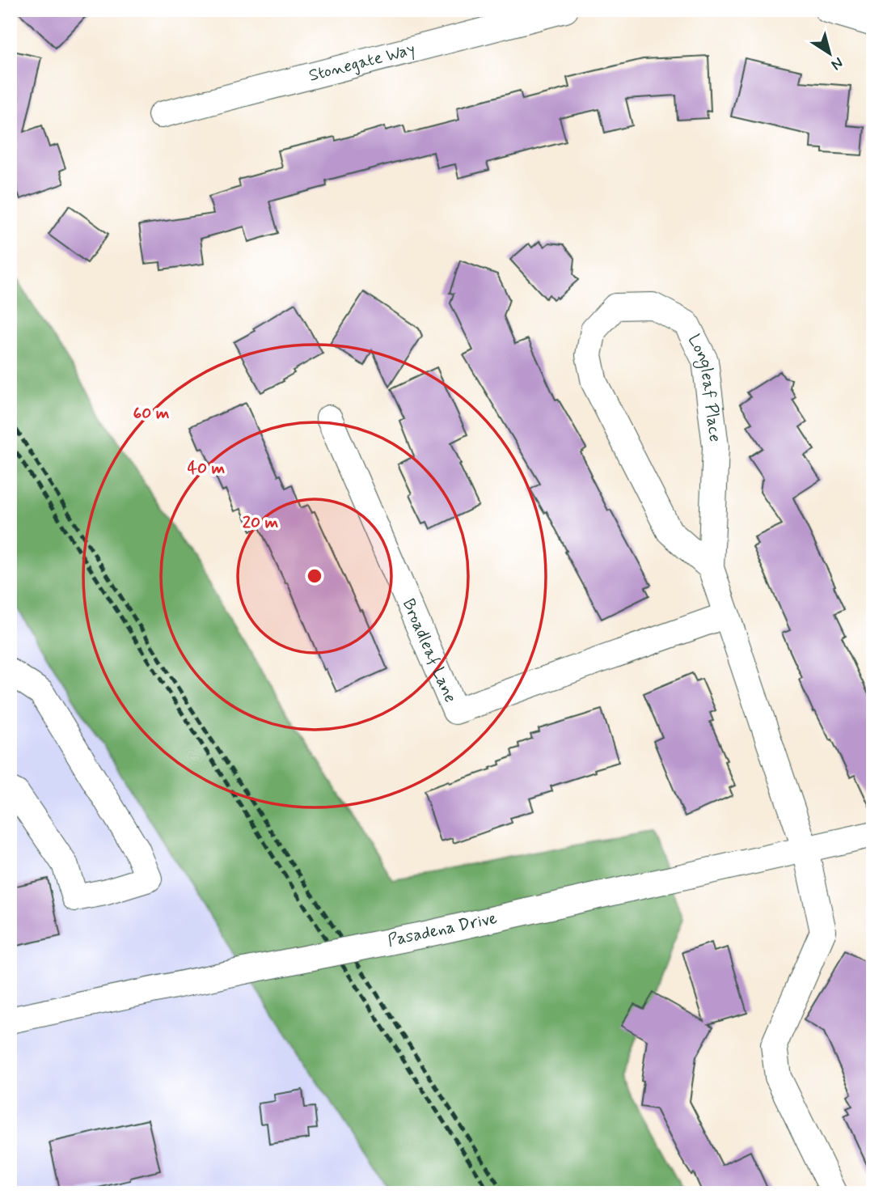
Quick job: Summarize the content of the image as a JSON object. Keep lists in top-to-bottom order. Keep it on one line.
{"streets":{"street":["Stonegate Way","Longleaf Place","Broadleaf Lane","Pasadena Drive"]},"crossings":[["Longleaf Place","Broadleaf Lane"],["Longleaf Place","Pasadena Drive"]],"north":"bottom right","rings":["60 m","40 m","20 m"]}
